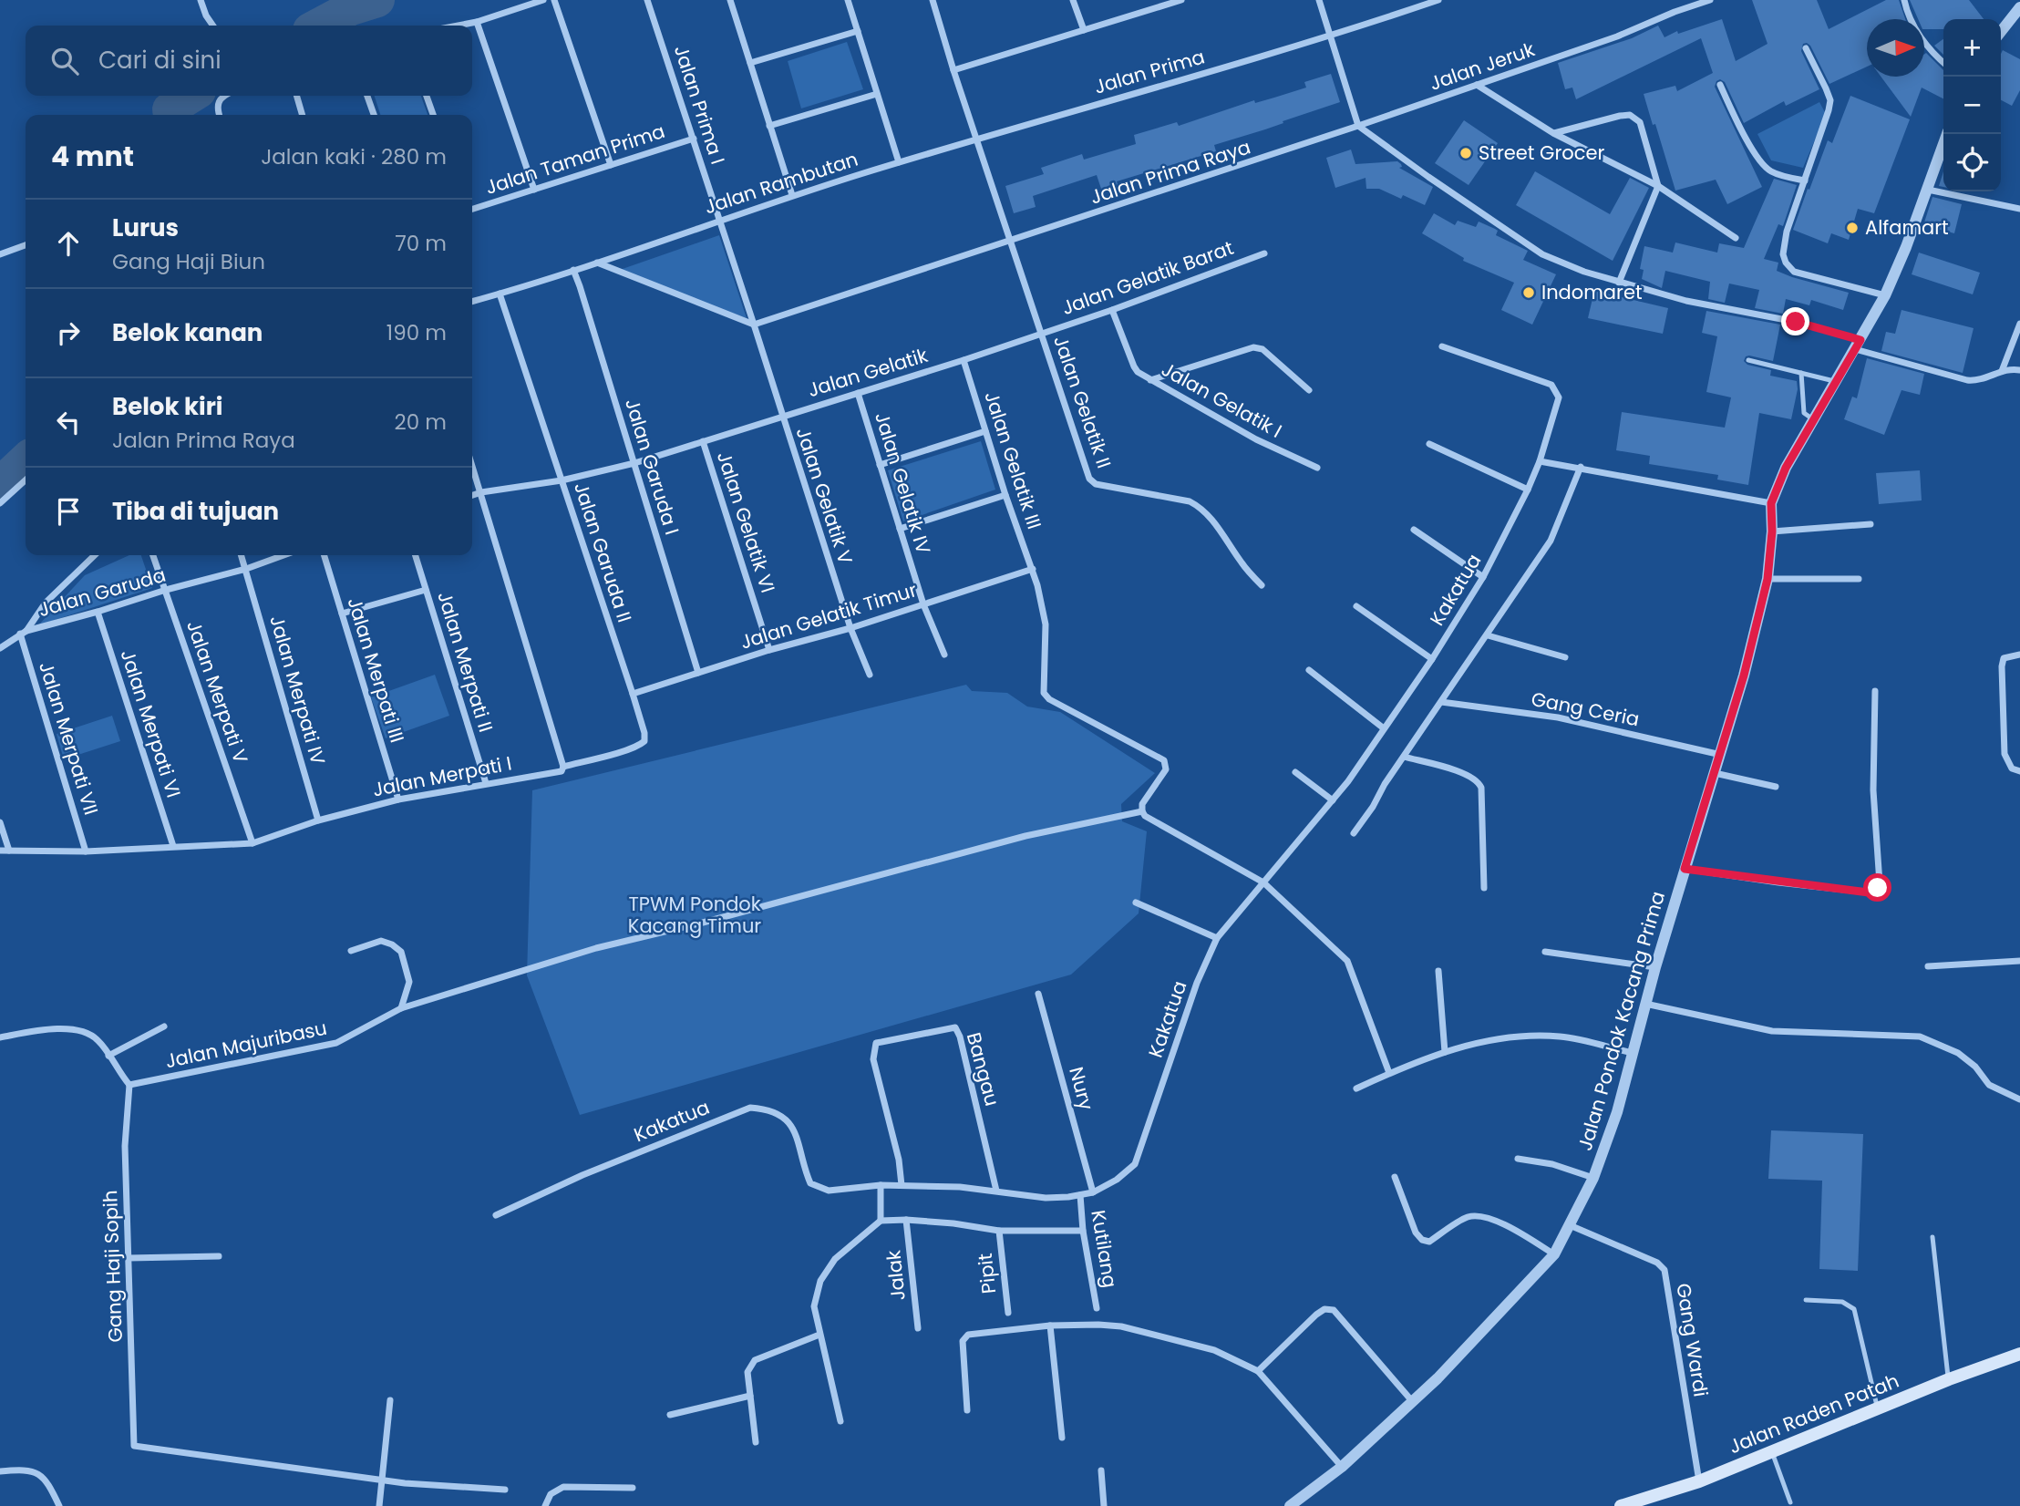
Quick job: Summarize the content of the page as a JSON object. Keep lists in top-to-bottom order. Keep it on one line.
{"streets":{"main road":["Jalan Raden Patah"],"street":["Jalan Jeruk","Jalan Prima","Jalan Prima I","Jalan Taman Prima","Jalan Prima Raya","Jalan Rambutan","Jalan Gelatik Barat","Jalan Gelatik","Jalan Gelatik I","Jalan Gelatik II","Jalan Gelatik III","Jalan Garuda I","Jalan Gelatik IV","Jalan Gelatik V","Jalan Gelatik VI","Jalan Garuda II","Kakatua","Jalan Garuda","Jalan Gelatik Timur","Jalan Merpati II","Jalan Merpati III","Jalan Merpati IV","Jalan Merpati V","Gang Ceria","Jalan Merpati VI","Jalan Merpati VII","Jalan Merpati I","Jalan Pondok Kacang Prima","Jalan Majuribasu","Bangau","Nury","Kutilang","Gang Haji Sopih","Pipit","Jalak","Gang Wardi"]},"crossings":[["Jalan Jeruk","Jalan Prima Raya"],["Jalan Prima","Jalan Rambutan"],["Jalan Prima","Jalan Gelatik II"],["Jalan Prima I","Jalan Taman Prima"],["Jalan Prima I","Jalan Prima Raya"],["Jalan Prima I","Jalan Rambutan"],["Jalan Prima I","Jalan Gelatik V"],["Jalan Prima Raya","Jalan Gelatik II"],["Jalan Prima Raya","Jalan Gelatik V"],["Jalan Rambutan","Jalan Gelatik II"],["Jalan Gelatik Barat","Jalan Gelatik"],["Jalan Gelatik Barat","Jalan Gelatik I"],["Jalan Gelatik Barat","Jalan Gelatik II"],["Jalan Gelatik","Jalan Gelatik II"],["Jalan Gelatik","Jalan Gelatik III"],["Jalan Gelatik","Jalan Gelatik IV"],["Jalan Gelatik","Jalan Gelatik V"],["Jalan Gelatik","Jalan Gelatik VI"],["Jalan Gelatik III","Jalan Gelatik Timur"],["Jalan Gelatik III","Jalan Majuribasu"],["Jalan Garuda I","Jalan Gelatik Timur"],["Jalan Gelatik IV","Jalan Gelatik Timur"],["Jalan Gelatik V","Jalan Gelatik Timur"],["Jalan Gelatik VI","Jalan Gelatik Timur"],["Jalan Garuda II","Jalan Gelatik Timur"],["Jalan Garuda II","Jalan Merpati I"],["Kakatua","Bangau"],["Kakatua","Nury"],["Kakatua","Kutilang"],["Jalan Garuda","Jalan Merpati IV"],["Jalan Garuda","Jalan Merpati V"],["Jalan Garuda","Jalan Merpati VI"],["Jalan Garuda","Jalan Merpati VII"],["Jalan Merpati II","Jalan Merpati I"],["Jalan Merpati III","Jalan Merpati I"],["Jalan Merpati IV","Jalan Merpati I"],["Jalan Merpati V","Jalan Merpati I"],["Gang Ceria","Jalan Pondok Kacang Prima"],["Jalan Merpati VI","Jalan Merpati I"],["Jalan Merpati VII","Jalan Merpati I"],["Jalan Pondok Kacang Prima","Gang Wardi"],["Jalan Majuribasu","Gang Haji Sopih"],["Gang Wardi","Jalan Raden Patah"]],"parks":["TPWM Pondok Kacang Timur"],"places":["Street Grocer","Alfamart","Indomaret"],"north":"right","page":{"map_buttons":["+","−"],"search":"Cari di sini","heading":["4 mnt","Jalan kaki · 280 m"],"list":[["Lurus","Gang Haji Biun","70 m"],["Belok kanan","190 m"],["Belok kiri","Jalan Prima Raya","20 m"],"Tiba di tujuan"]}}
